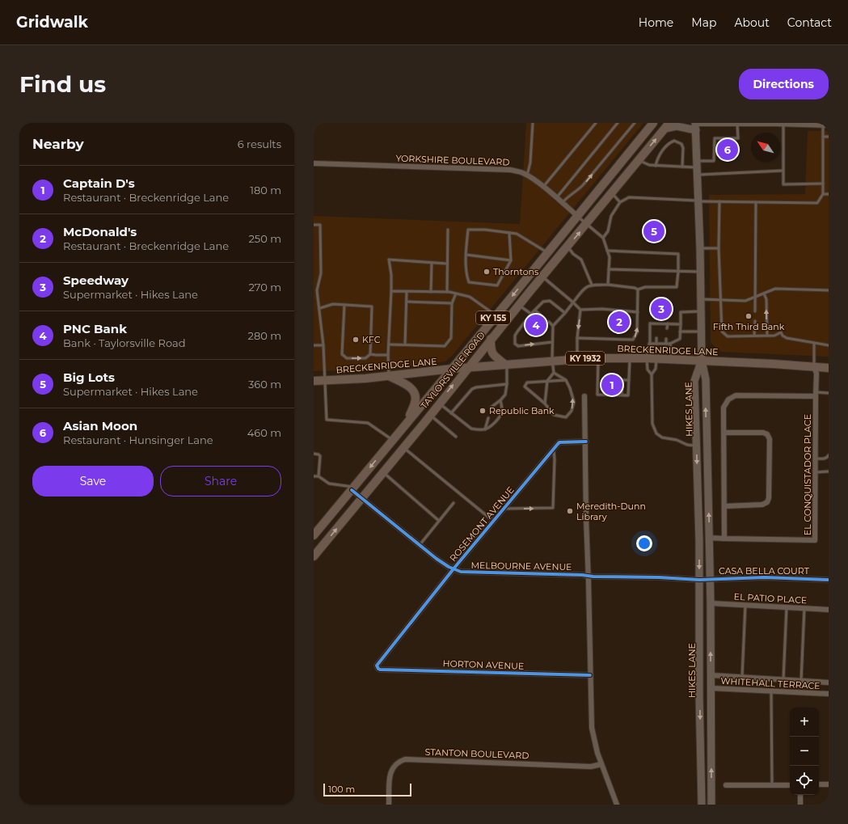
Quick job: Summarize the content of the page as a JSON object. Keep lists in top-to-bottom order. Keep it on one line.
{"streets":{"main road":["KY 155","BRECKENRIDGE LANE","KY 1932","TAYLORSVILLE ROAD","HIKES LANE"],"street":["YORKSHIRE BOULEVARD","EL CONQUISTADOR PLACE","ROSEMONT AVENUE","MELBOURNE AVENUE","CASA BELLA COURT","EL PATIO PLACE","HORTON AVENUE","WHITEHALL TERRACE","STANTON BOULEVARD"]},"crossings":[["YORKSHIRE BOULEVARD","TAYLORSVILLE ROAD"],["BRECKENRIDGE LANE","TAYLORSVILLE ROAD"],["BRECKENRIDGE LANE","HIKES LANE"],["BRECKENRIDGE LANE","EL CONQUISTADOR PLACE"],["TAYLORSVILLE ROAD","MELBOURNE AVENUE"],["HIKES LANE","EL CONQUISTADOR PLACE"],["HIKES LANE","MELBOURNE AVENUE"],["HIKES LANE","CASA BELLA COURT"],["HIKES LANE","EL PATIO PLACE"],["HIKES LANE","WHITEHALL TERRACE"],["ROSEMONT AVENUE","MELBOURNE AVENUE"],["ROSEMONT AVENUE","HORTON AVENUE"],["MELBOURNE AVENUE","CASA BELLA COURT"]],"places":["Thorntons","Fifth Third Bank","KFC","Republic Bank","Meredith-Dunn Library"],"scale_bar":"100 m","north":"top left","page":{"header":"Gridwalk","nav":["Home","Map","About","Contact"],"buttons":["Directions",["Save","Share"]],"title":"Find us","heading":["Nearby","6 results"],"pins":["6","5","3","2","4","1"],"list":[{"mark":"1","name":"Captain D's","note":"Restaurant · Breckenridge Lane","value":"180 m"},{"mark":"2","name":"McDonald's","note":"Restaurant · Breckenridge Lane","value":"250 m"},{"mark":"3","name":"Speedway","note":"Supermarket · Hikes Lane","value":"270 m"},{"mark":"4","name":"PNC Bank","note":"Bank · Taylorsville Road","value":"280 m"},{"mark":"5","name":"Big Lots","note":"Supermarket · Hikes Lane","value":"360 m"},{"mark":"6","name":"Asian Moon","note":"Restaurant · Hunsinger Lane","value":"460 m"}],"map_buttons":["+","−"],"scale":"100 m"}}
